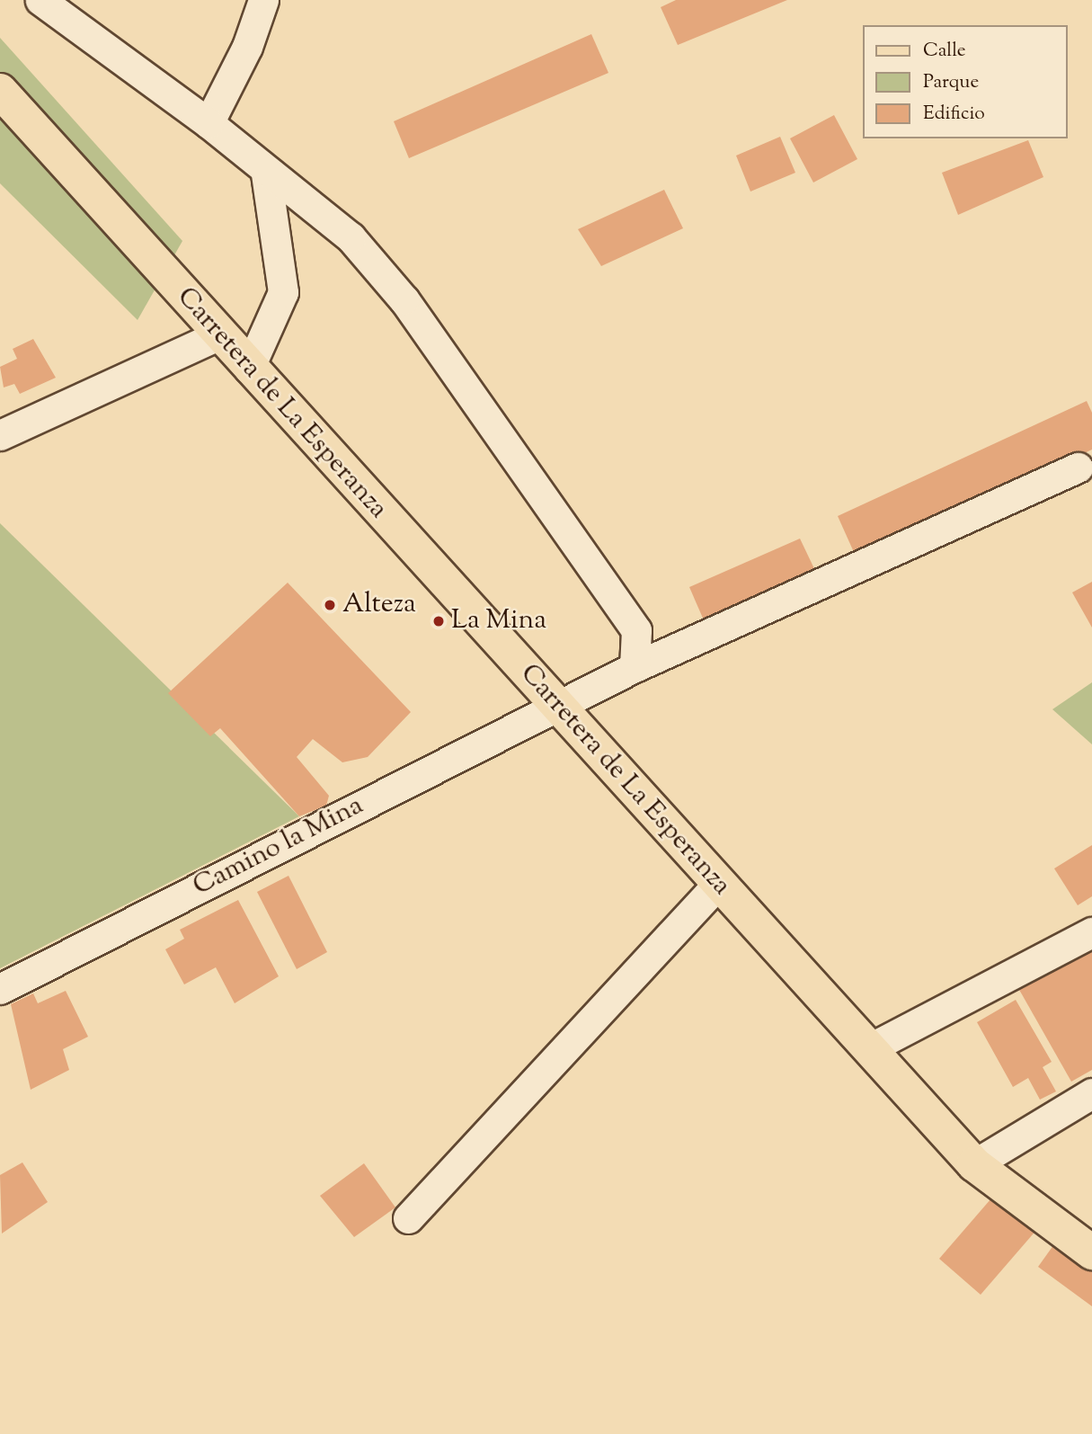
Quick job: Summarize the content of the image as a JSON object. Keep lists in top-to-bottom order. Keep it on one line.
{"streets":{"main road":["Carretera de La Esperanza"],"street":["Camino la Mina"]},"crossings":[["Carretera de La Esperanza","Camino la Mina"]],"places":["Alteza","La Mina"],"legend":["Calle","Parque","Edificio"]}
